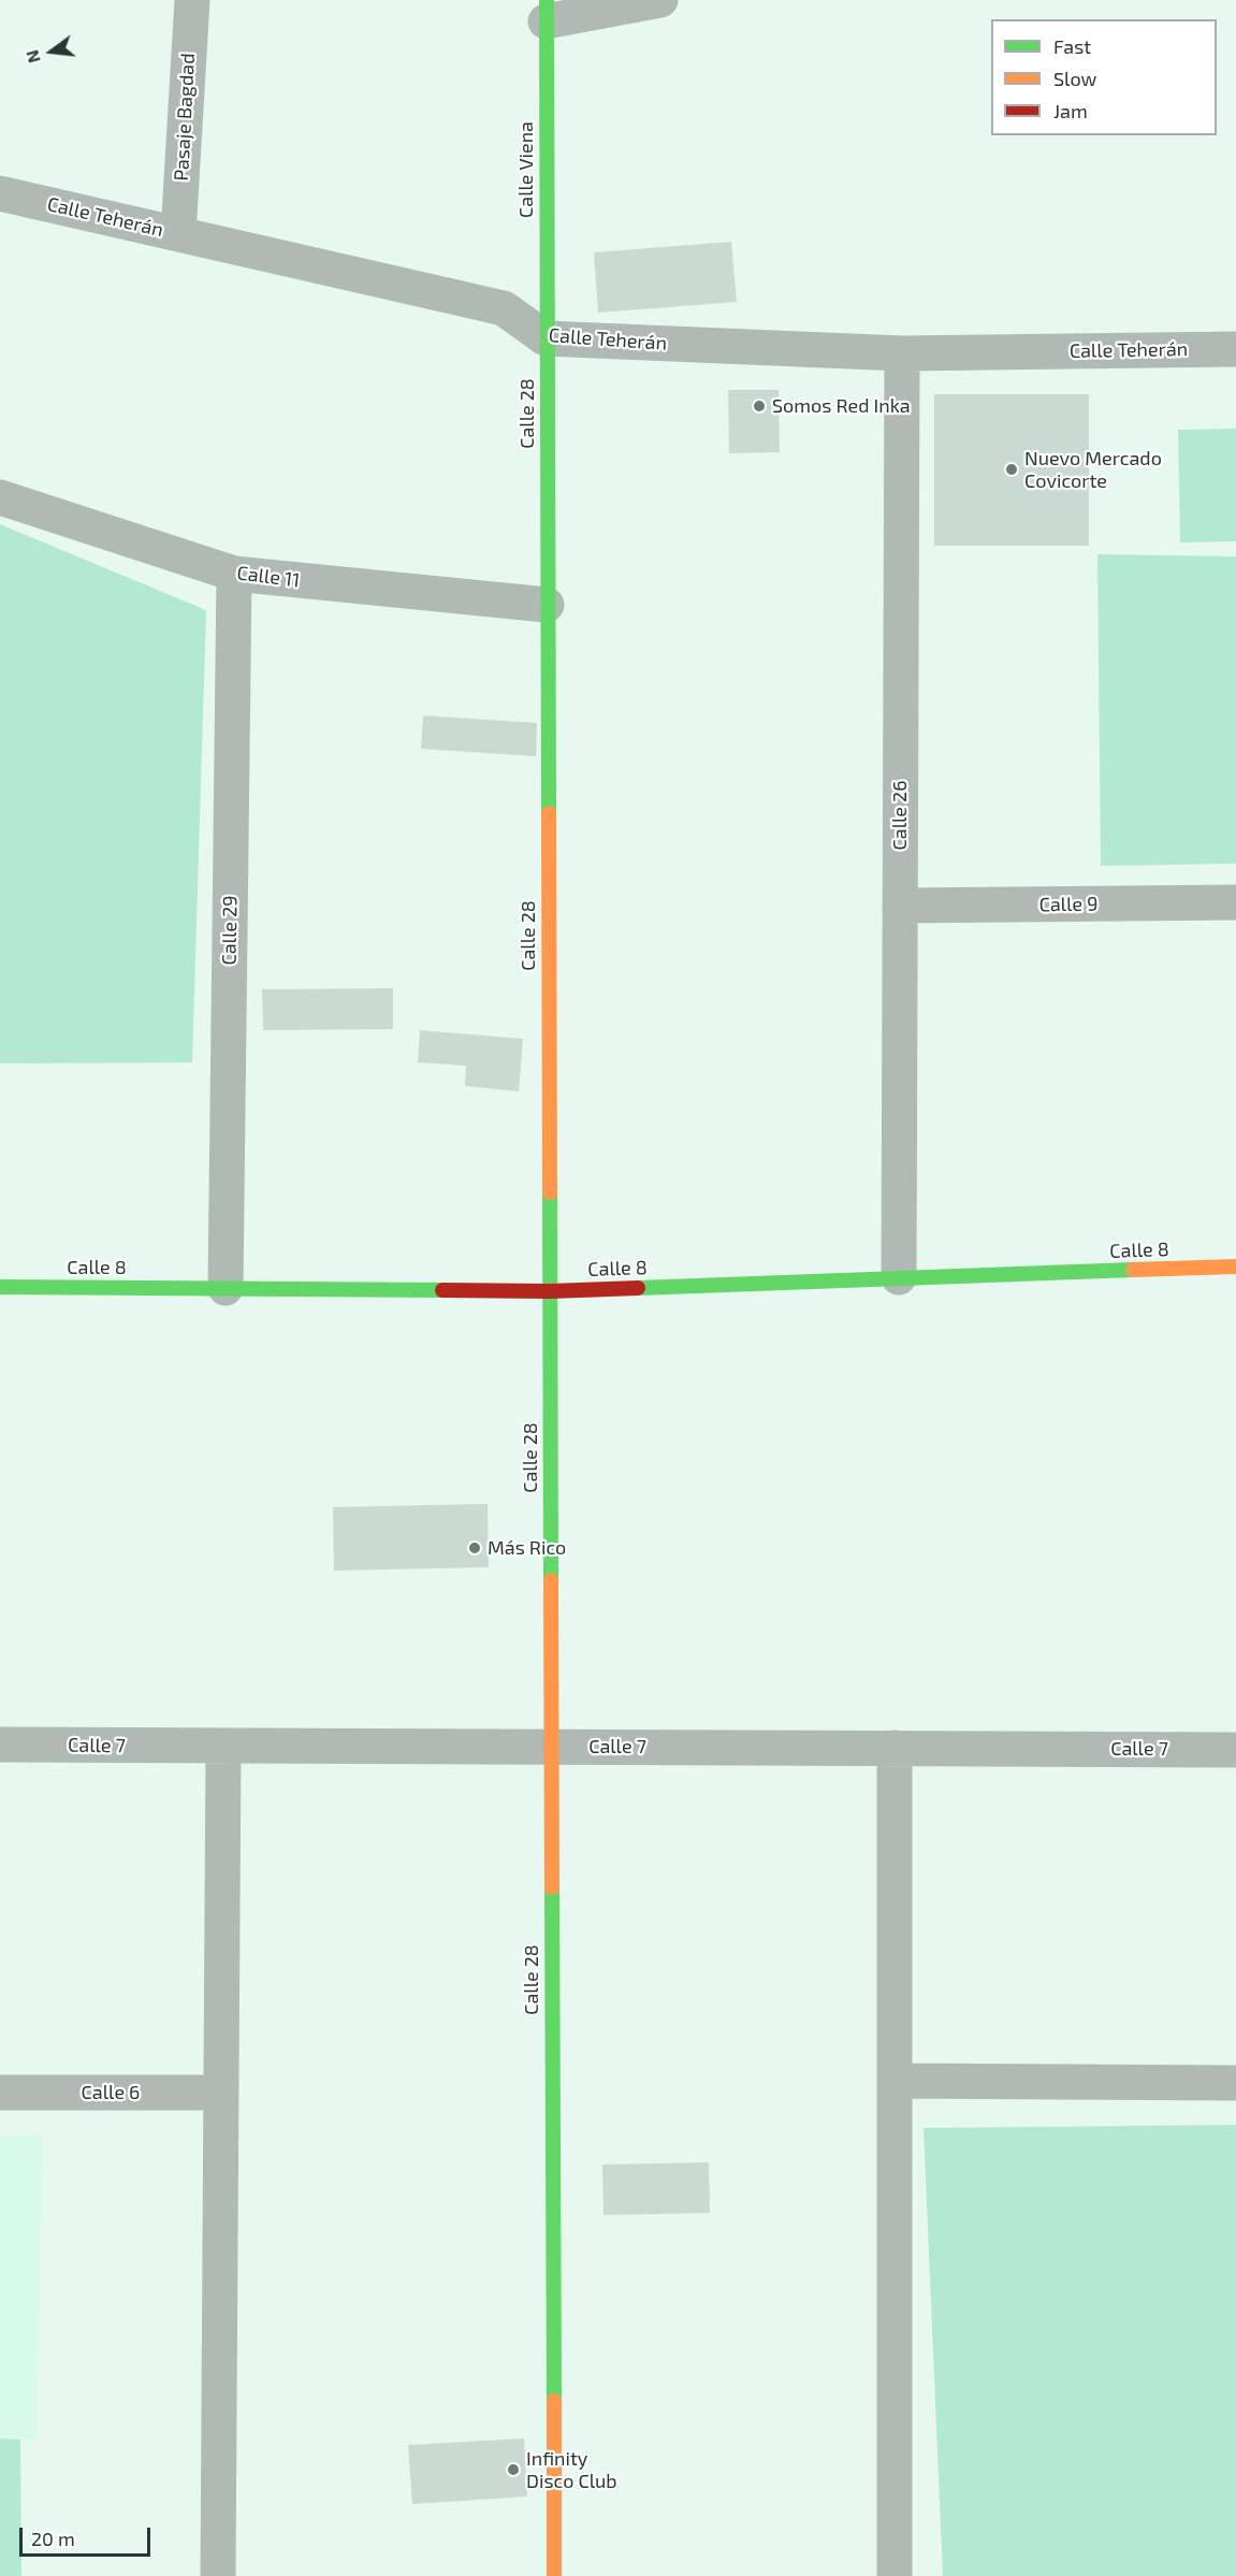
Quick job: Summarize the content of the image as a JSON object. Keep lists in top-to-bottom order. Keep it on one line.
{"streets":{"street":["Pasaje Bagdad","Calle Viena","Calle Teherán","Calle 28","Calle 11","Calle 26","Calle 9","Calle 29","Calle 8","Calle 7","Calle 6"]},"crossings":[["Pasaje Bagdad","Calle Teherán"],["Calle Viena","Calle Teherán"],["Calle Viena","Calle 28"],["Calle Teherán","Calle 28"],["Calle Teherán","Calle 26"],["Calle 28","Calle 11"],["Calle 28","Calle 8"],["Calle 28","Calle 7"],["Calle 11","Calle 29"],["Calle 26","Calle 9"],["Calle 26","Calle 8"],["Calle 29","Calle 8"]],"places":["Somos Red Inka","Nuevo Mercado Covicorte","Más Rico","Infinity Disco Club"],"legend":["Fast","Slow","Jam"],"scale_bar":"20 m","north":"left"}
